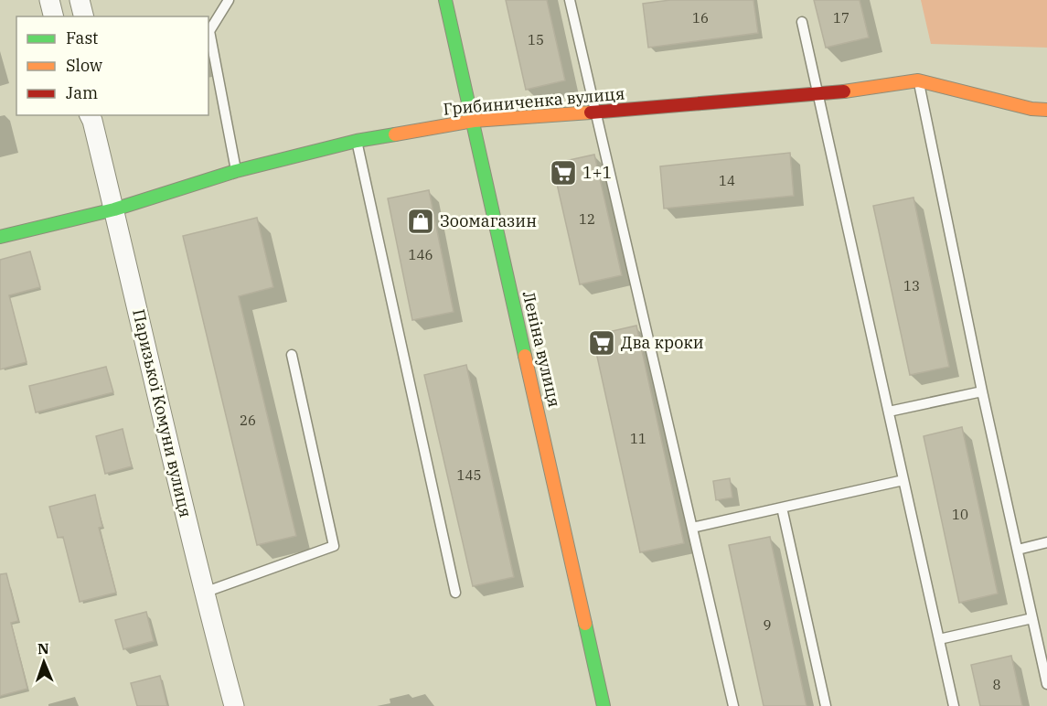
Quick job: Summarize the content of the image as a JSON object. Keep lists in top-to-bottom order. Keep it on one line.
{"streets":{"street":["Грибиниченка вулиця","Леніна вулиця","Паризької Комуни вулиця"]},"crossings":[["Грибиниченка вулиця","Леніна вулиця"],["Грибиниченка вулиця","Паризької Комуни вулиця"]],"places":{"supermarket":["1+1","Два кроки"],"shop":["Зоомагазин"]},"house_numbers":["16","17","15","14","12","146","13","26","11","145","10","9","8"],"legend":["Fast","Slow","Jam"],"north":"top"}
